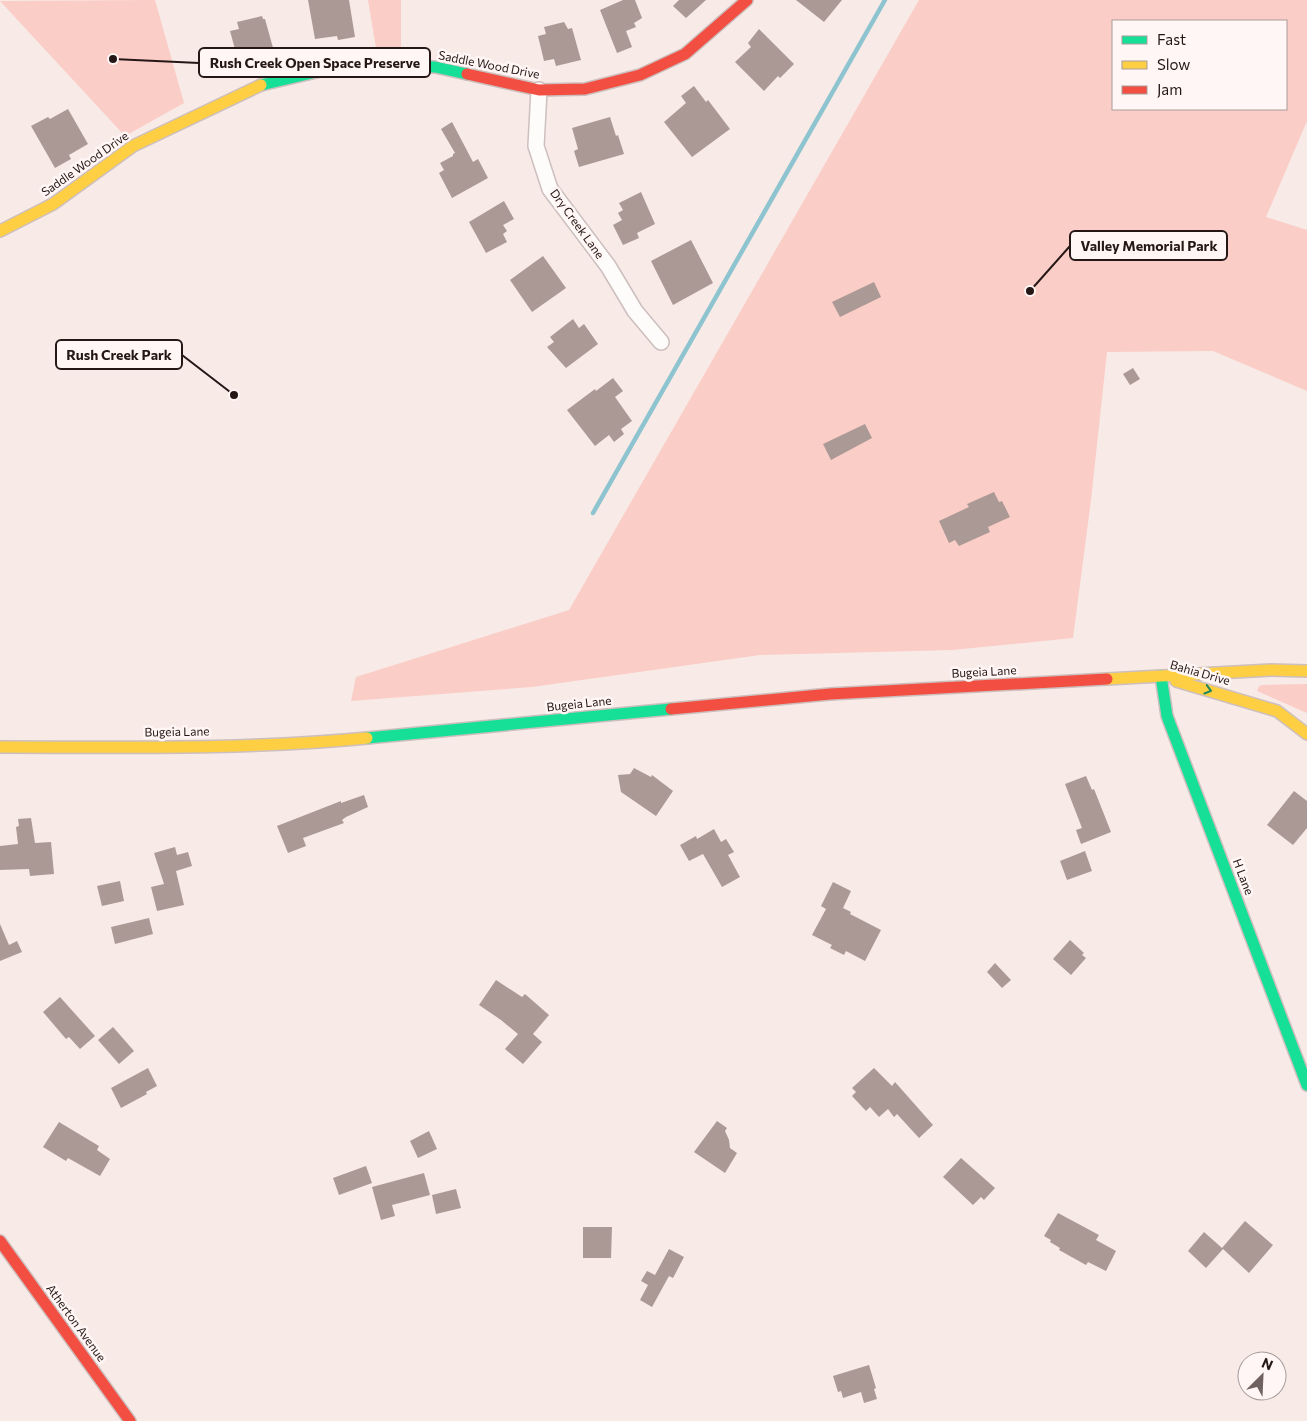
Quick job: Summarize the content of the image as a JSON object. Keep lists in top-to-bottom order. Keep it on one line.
{"streets":{"street":["Saddle Wood Drive","Dry Creek Lane","Bugeia Lane","Bahia Drive","H Lane","Atherton Avenue"]},"crossings":[["Saddle Wood Drive","Dry Creek Lane"],["Bugeia Lane","Bahia Drive"],["Bugeia Lane","H Lane"],["Bahia Drive","H Lane"]],"places":["Rush Creek Open Space Preserve","Valley Memorial Park","Rush Creek Park"],"legend":["Fast","Slow","Jam"],"north":"top right"}
